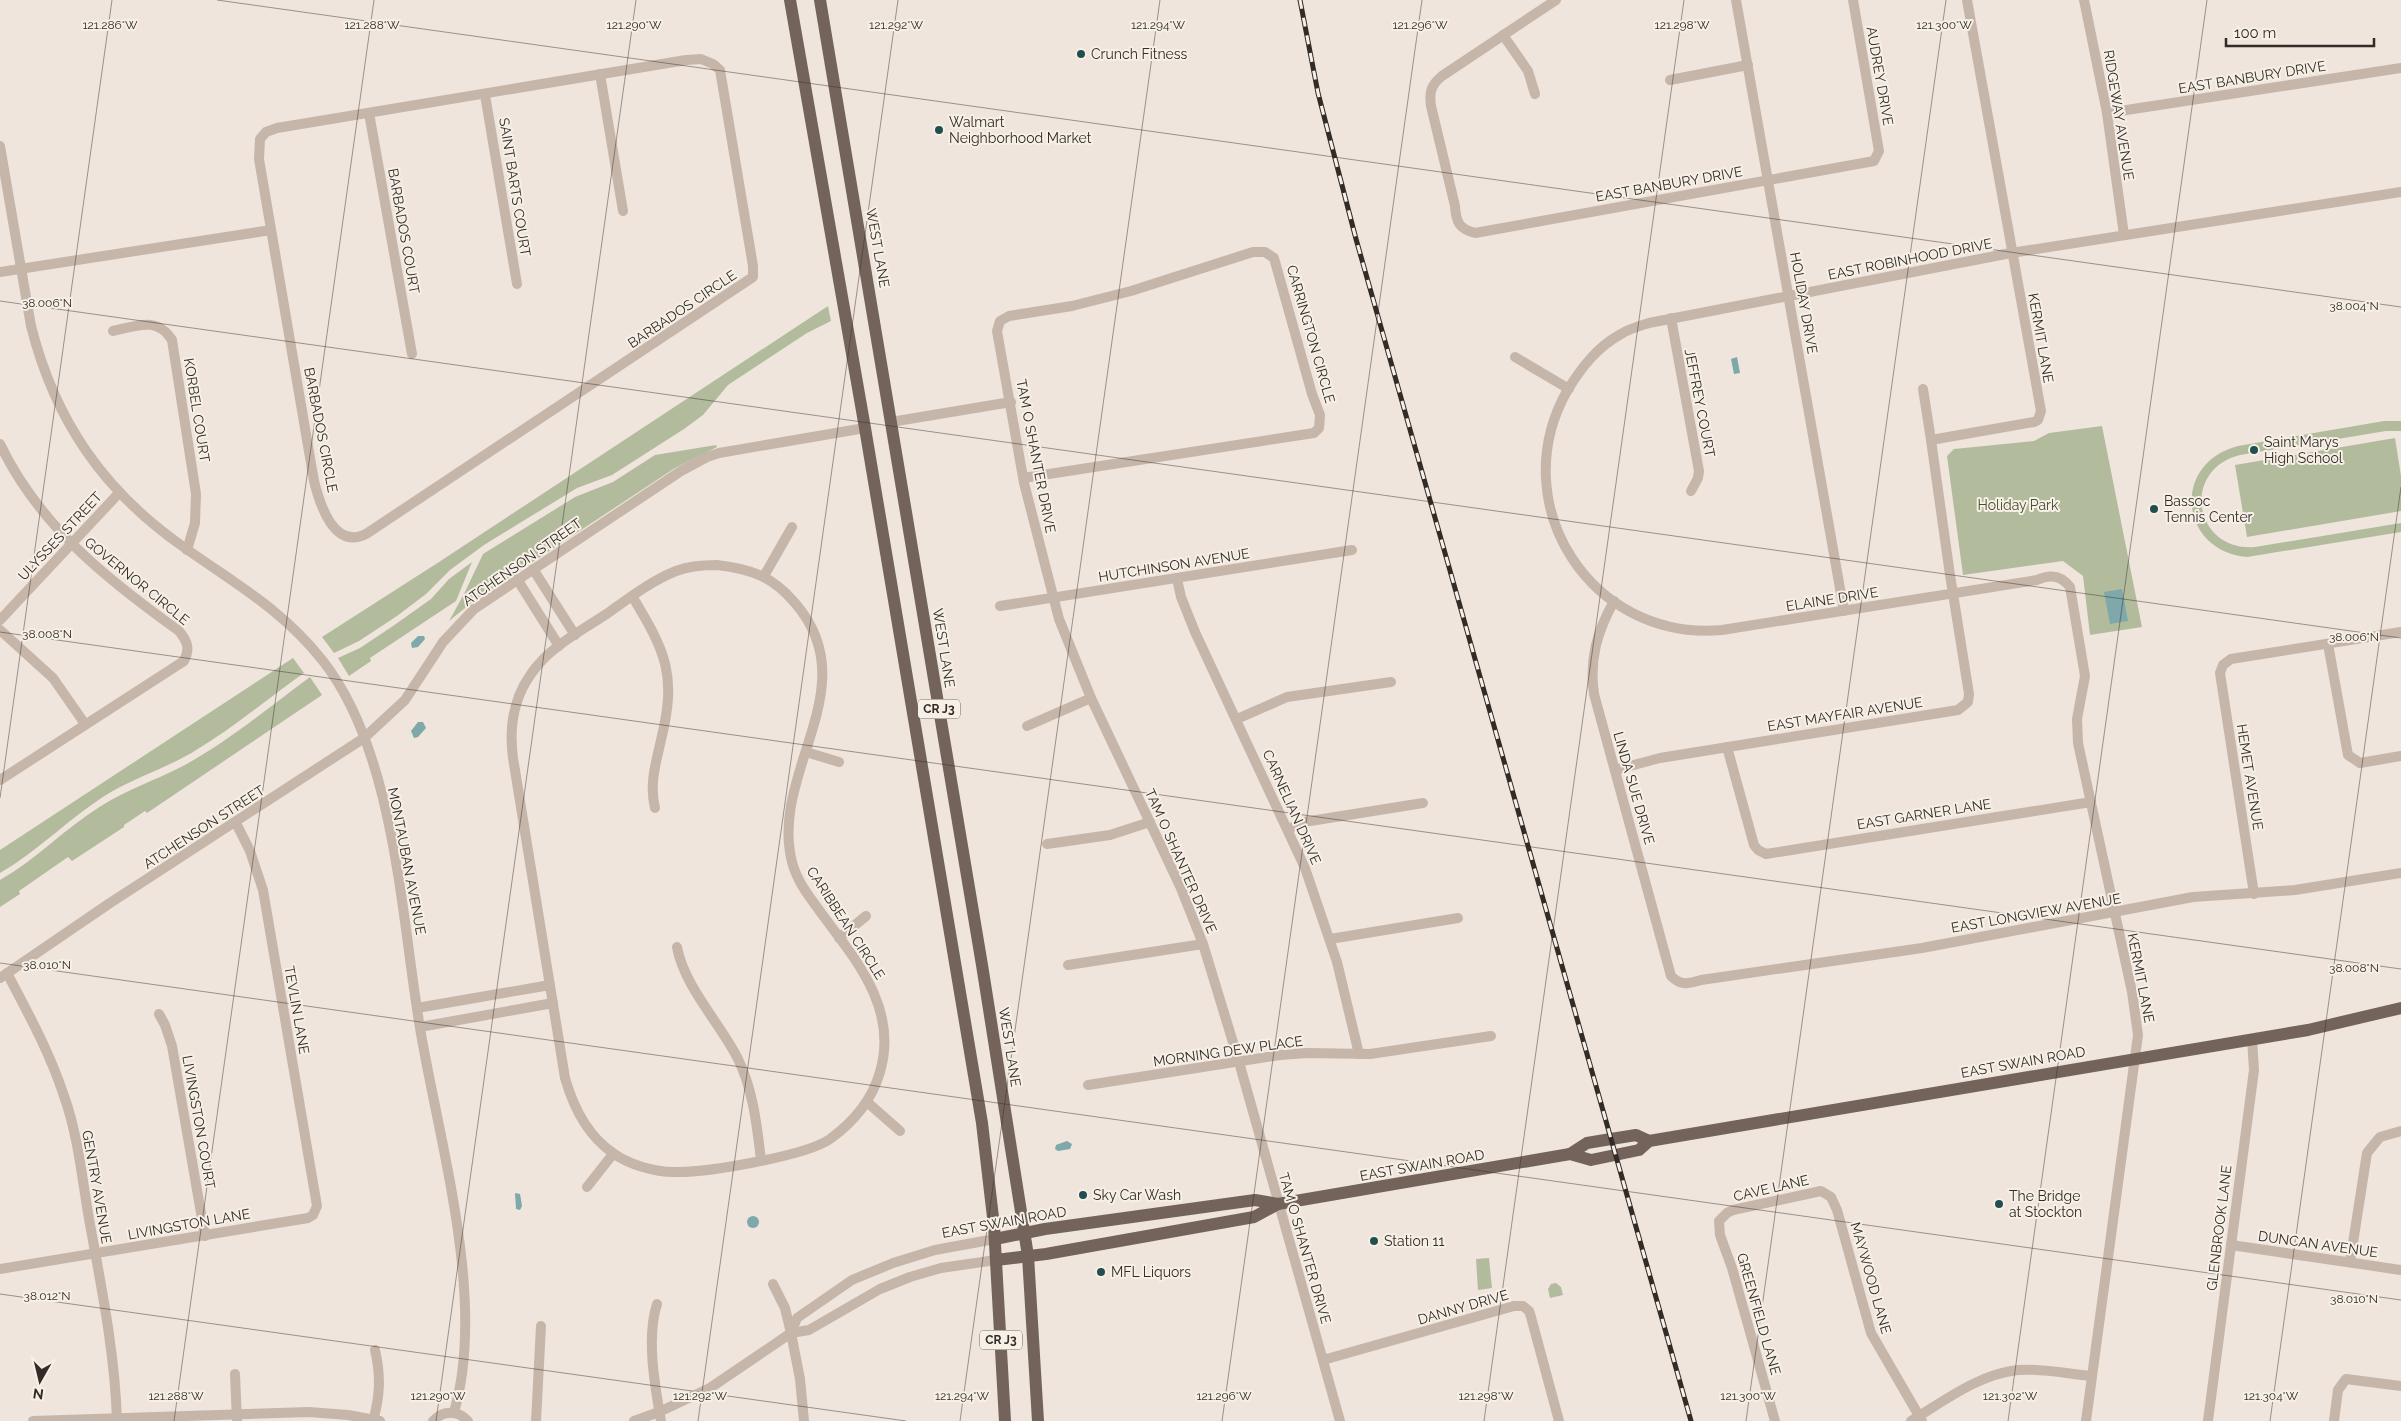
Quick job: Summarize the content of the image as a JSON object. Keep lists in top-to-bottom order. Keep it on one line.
{"streets":{"main road":["WEST LANE","CR J3","EAST SWAIN ROAD"],"street":["AUDREY DRIVE","EAST BANBURY DRIVE","RIDGEWAY AVENUE","SAINT BARTS COURT","BARBADOS COURT","EAST ROBINHOOD DRIVE","HOLIDAY DRIVE","BARBADOS CIRCLE","CARRINGTON CIRCLE","KERMIT LANE","JEFFREY COURT","KORBEL COURT","TAM O SHANTER DRIVE","ULYSSES STREET","ATCHENSON STREET","HUTCHINSON AVENUE","GOVERNOR CIRCLE","ELAINE DRIVE","EAST MAYFAIR AVENUE","HEMET AVENUE","LINDA SUE DRIVE","CARNELIAN DRIVE","EAST GARNER LANE","MONTAUBAN AVENUE","EAST LONGVIEW AVENUE","CARIBBEAN CIRCLE","TEVLIN LANE","MORNING DEW PLACE","LIVINGSTON COURT","GENTRY AVENUE","CAVE LANE","LIVINGSTON LANE","GLENBROOK LANE","DUNCAN AVENUE","MAYWOOD LANE","DANNY DRIVE","GREENFIELD LANE"]},"crossings":[["AUDREY DRIVE","EAST BANBURY DRIVE"],["EAST BANBURY DRIVE","RIDGEWAY AVENUE"],["EAST BANBURY DRIVE","HOLIDAY DRIVE"],["RIDGEWAY AVENUE","EAST ROBINHOOD DRIVE"],["SAINT BARTS COURT","BARBADOS CIRCLE"],["BARBADOS COURT","BARBADOS CIRCLE"],["WEST LANE","EAST SWAIN ROAD"],["EAST ROBINHOOD DRIVE","HOLIDAY DRIVE"],["EAST ROBINHOOD DRIVE","KERMIT LANE"],["EAST ROBINHOOD DRIVE","JEFFREY COURT"],["EAST ROBINHOOD DRIVE","ELAINE DRIVE"],["EAST ROBINHOOD DRIVE","LINDA SUE DRIVE"],["HOLIDAY DRIVE","ELAINE DRIVE"],["CARRINGTON CIRCLE","TAM O SHANTER DRIVE"],["KERMIT LANE","ELAINE DRIVE"],["KERMIT LANE","EAST GARNER LANE"],["KERMIT LANE","EAST LONGVIEW AVENUE"],["KERMIT LANE","EAST SWAIN ROAD"],["KORBEL COURT","MONTAUBAN AVENUE"],["TAM O SHANTER DRIVE","HUTCHINSON AVENUE"],["TAM O SHANTER DRIVE","MORNING DEW PLACE"],["TAM O SHANTER DRIVE","EAST SWAIN ROAD"],["TAM O SHANTER DRIVE","DANNY DRIVE"],["ULYSSES STREET","GOVERNOR CIRCLE"],["ULYSSES STREET","MONTAUBAN AVENUE"],["ATCHENSON STREET","CR J3"],["ATCHENSON STREET","MONTAUBAN AVENUE"],["ATCHENSON STREET","TEVLIN LANE"],["ATCHENSON STREET","GENTRY AVENUE"],["HUTCHINSON AVENUE","CARNELIAN DRIVE"],["ELAINE DRIVE","EAST MAYFAIR AVENUE"],["ELAINE DRIVE","LINDA SUE DRIVE"],["CR J3","EAST SWAIN ROAD"],["EAST MAYFAIR AVENUE","LINDA SUE DRIVE"],["EAST MAYFAIR AVENUE","EAST GARNER LANE"],["HEMET AVENUE","EAST LONGVIEW AVENUE"],["LINDA SUE DRIVE","EAST LONGVIEW AVENUE"],["CARNELIAN DRIVE","MORNING DEW PLACE"],["TEVLIN LANE","LIVINGSTON LANE"],["EAST SWAIN ROAD","GLENBROOK LANE"],["LIVINGSTON COURT","LIVINGSTON LANE"],["GENTRY AVENUE","LIVINGSTON LANE"],["CAVE LANE","MAYWOOD LANE"],["CAVE LANE","GREENFIELD LANE"],["GLENBROOK LANE","DUNCAN AVENUE"]],"parks":["Holiday Park"],"places":["Crunch Fitness","Walmart Neighborhood Market","Saint Marys High School","Bassoc Tennis Center","Sky Car Wash","The Bridge at Stockton","Station 11","MFL Liquors"],"scale_bar":"100 m","north":"bottom","coordinates":["121.286°W","121.288°W","121.290°W","121.292°W","121.294°W","121.296°W","121.298°W","121.300°W","38.006°N","38.004°N","38.008°N","38.010°N","38.012°N","121.302°W","121.304°W"]}
